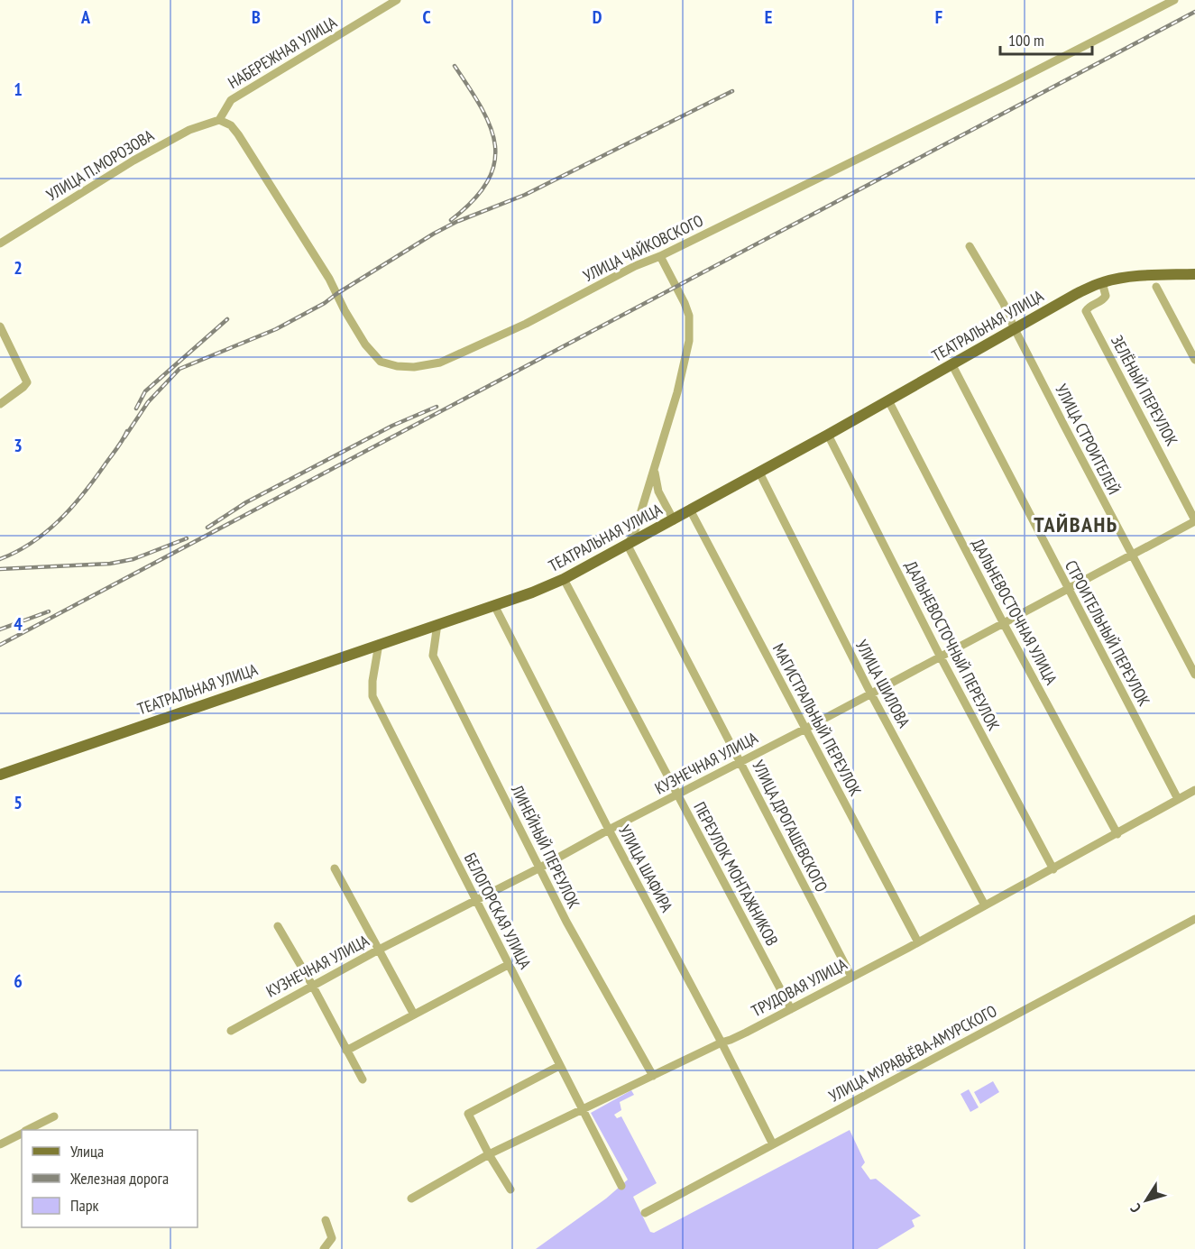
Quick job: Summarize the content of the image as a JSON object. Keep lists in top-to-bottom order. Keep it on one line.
{"streets":{"main road":["ТЕАТРАЛЬНАЯ УЛИЦА"],"street":["НАБЕРЕЖНАЯ УЛИЦА","УЛИЦА П.МОРОЗОВА","УЛИЦА ЧАЙКОВСКОГО","ЗЕЛЁНЫЙ ПЕРЕУЛОК","УЛИЦА СТРОИТЕЛЕЙ","ДАЛЬНЕВОСТОЧНАЯ УЛИЦА","СТРОИТЕЛЬНЫЙ ПЕРЕУЛОК","ДАЛЬНЕВОСТОЧНЫЙ ПЕРЕУЛОК","УЛИЦА ШИЛОВА","МАГИСТРАЛЬНЫЙ ПЕРЕУЛОК","КУЗНЕЧНАЯ УЛИЦА","УЛИЦА ДРОГАШЕВСКОГО","ЛИНЕЙНЫЙ ПЕРЕУЛОК","УЛИЦА ШАФИРА","ПЕРЕУЛОК МОНТАЖНИКОВ","БЕЛОГОРСКАЯ УЛИЦА","ТРУДОВАЯ УЛИЦА","УЛИЦА МУРАВЬЁВА-АМУРСКОГО"]},"crossings":[["НАБЕРЕЖНАЯ УЛИЦА","УЛИЦА П.МОРОЗОВА"],["НАБЕРЕЖНАЯ УЛИЦА","УЛИЦА ЧАЙКОВСКОГО"],["УЛИЦА П.МОРОЗОВА","УЛИЦА ЧАЙКОВСКОГО"],["ТЕАТРАЛЬНАЯ УЛИЦА","ЗЕЛЁНЫЙ ПЕРЕУЛОК"],["ТЕАТРАЛЬНАЯ УЛИЦА","УЛИЦА СТРОИТЕЛЕЙ"],["ТЕАТРАЛЬНАЯ УЛИЦА","ДАЛЬНЕВОСТОЧНАЯ УЛИЦА"],["ТЕАТРАЛЬНАЯ УЛИЦА","СТРОИТЕЛЬНЫЙ ПЕРЕУЛОК"],["ТЕАТРАЛЬНАЯ УЛИЦА","ДАЛЬНЕВОСТОЧНЫЙ ПЕРЕУЛОК"],["ТЕАТРАЛЬНАЯ УЛИЦА","УЛИЦА ШИЛОВА"],["ТЕАТРАЛЬНАЯ УЛИЦА","МАГИСТРАЛЬНЫЙ ПЕРЕУЛОК"],["ТЕАТРАЛЬНАЯ УЛИЦА","УЛИЦА ДРОГАШЕВСКОГО"],["ТЕАТРАЛЬНАЯ УЛИЦА","ЛИНЕЙНЫЙ ПЕРЕУЛОК"],["ТЕАТРАЛЬНАЯ УЛИЦА","УЛИЦА ШАФИРА"],["ТЕАТРАЛЬНАЯ УЛИЦА","ПЕРЕУЛОК МОНТАЖНИКОВ"],["ТЕАТРАЛЬНАЯ УЛИЦА","БЕЛОГОРСКАЯ УЛИЦА"],["ЗЕЛЁНЫЙ ПЕРЕУЛОК","КУЗНЕЧНАЯ УЛИЦА"],["УЛИЦА СТРОИТЕЛЕЙ","КУЗНЕЧНАЯ УЛИЦА"],["ДАЛЬНЕВОСТОЧНАЯ УЛИЦА","КУЗНЕЧНАЯ УЛИЦА"],["ДАЛЬНЕВОСТОЧНАЯ УЛИЦА","ТРУДОВАЯ УЛИЦА"],["СТРОИТЕЛЬНЫЙ ПЕРЕУЛОК","КУЗНЕЧНАЯ УЛИЦА"],["СТРОИТЕЛЬНЫЙ ПЕРЕУЛОК","ТРУДОВАЯ УЛИЦА"],["ДАЛЬНЕВОСТОЧНЫЙ ПЕРЕУЛОК","КУЗНЕЧНАЯ УЛИЦА"],["ДАЛЬНЕВОСТОЧНЫЙ ПЕРЕУЛОК","ТРУДОВАЯ УЛИЦА"],["УЛИЦА ШИЛОВА","КУЗНЕЧНАЯ УЛИЦА"],["УЛИЦА ШИЛОВА","ТРУДОВАЯ УЛИЦА"],["МАГИСТРАЛЬНЫЙ ПЕРЕУЛОК","КУЗНЕЧНАЯ УЛИЦА"],["МАГИСТРАЛЬНЫЙ ПЕРЕУЛОК","ТРУДОВАЯ УЛИЦА"],["КУЗНЕЧНАЯ УЛИЦА","УЛИЦА ДРОГАШЕВСКОГО"],["КУЗНЕЧНАЯ УЛИЦА","ЛИНЕЙНЫЙ ПЕРЕУЛОК"],["КУЗНЕЧНАЯ УЛИЦА","УЛИЦА ШАФИРА"],["КУЗНЕЧНАЯ УЛИЦА","ПЕРЕУЛОК МОНТАЖНИКОВ"],["КУЗНЕЧНАЯ УЛИЦА","БЕЛОГОРСКАЯ УЛИЦА"],["УЛИЦА ДРОГАШЕВСКОГО","ТРУДОВАЯ УЛИЦА"],["ЛИНЕЙНЫЙ ПЕРЕУЛОК","ТРУДОВАЯ УЛИЦА"],["УЛИЦА ШАФИРА","ТРУДОВАЯ УЛИЦА"],["УЛИЦА ШАФИРА","УЛИЦА МУРАВЬЁВА-АМУРСКОГО"],["ПЕРЕУЛОК МОНТАЖНИКОВ","ТРУДОВАЯ УЛИЦА"],["БЕЛОГОРСКАЯ УЛИЦА","ТРУДОВАЯ УЛИЦА"]],"districts":["ТАЙВАНЬ"],"legend":["Улица","Железная дорога","Парк"],"scale_bar":"100 m","north":"bottom left","grid":{"columns":["A","B","C","D","E","F"],"rows":["1","2","3","4","5","6"]}}
